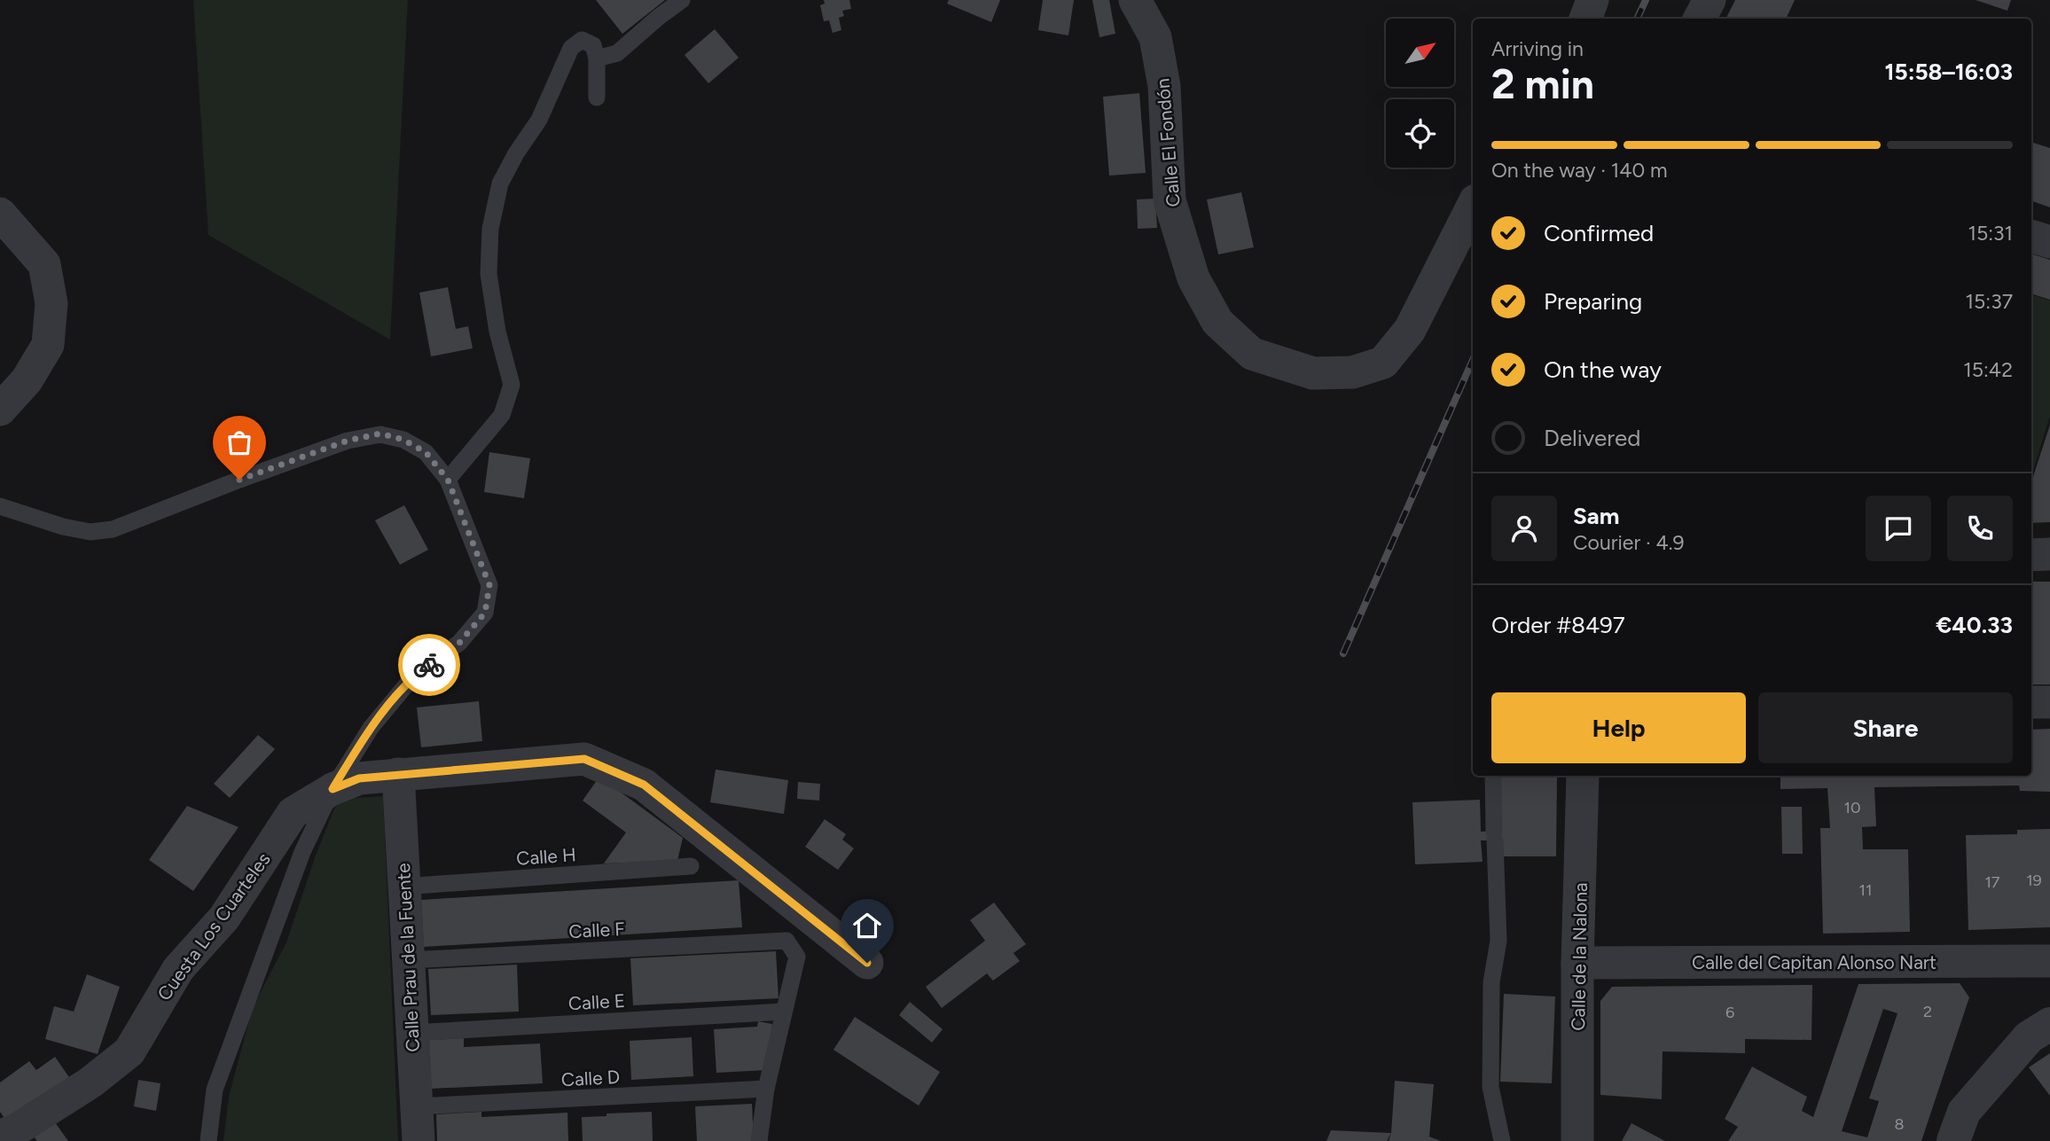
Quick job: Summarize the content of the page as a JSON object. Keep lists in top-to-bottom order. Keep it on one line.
{"streets":{"street":["Calle El Fondón","Cuesta Los Cuarteles","Calle de la Nalona","Calle Prau de la Fuente","Calle del Capitan Alonso Nart"],"lane":["Calle H","Calle F","Calle E","Calle D"]},"crossings":[["Calle H","Calle Prau de la Fuente"],["Cuesta Los Cuarteles","Calle Prau de la Fuente"],["Calle F","Calle Prau de la Fuente"],["Calle F","Calle E"],["Calle de la Nalona","Calle del Capitan Alonso Nart"],["Calle Prau de la Fuente","Calle E"],["Calle Prau de la Fuente","Calle D"]],"house_numbers":["10","19","17","11","2","6","8"],"north":"top right","page":{"heading":["2 min","Arriving in","15:58–16:03"],"panel":["Sam","Courier · 4.9","Order #8497","€40.33"],"bar":"On the way · 140 m","list":[["Confirmed","15:31"],["Preparing","15:37"],["On the way","15:42"],"Delivered"],"buttons":["Help","Share"]}}
